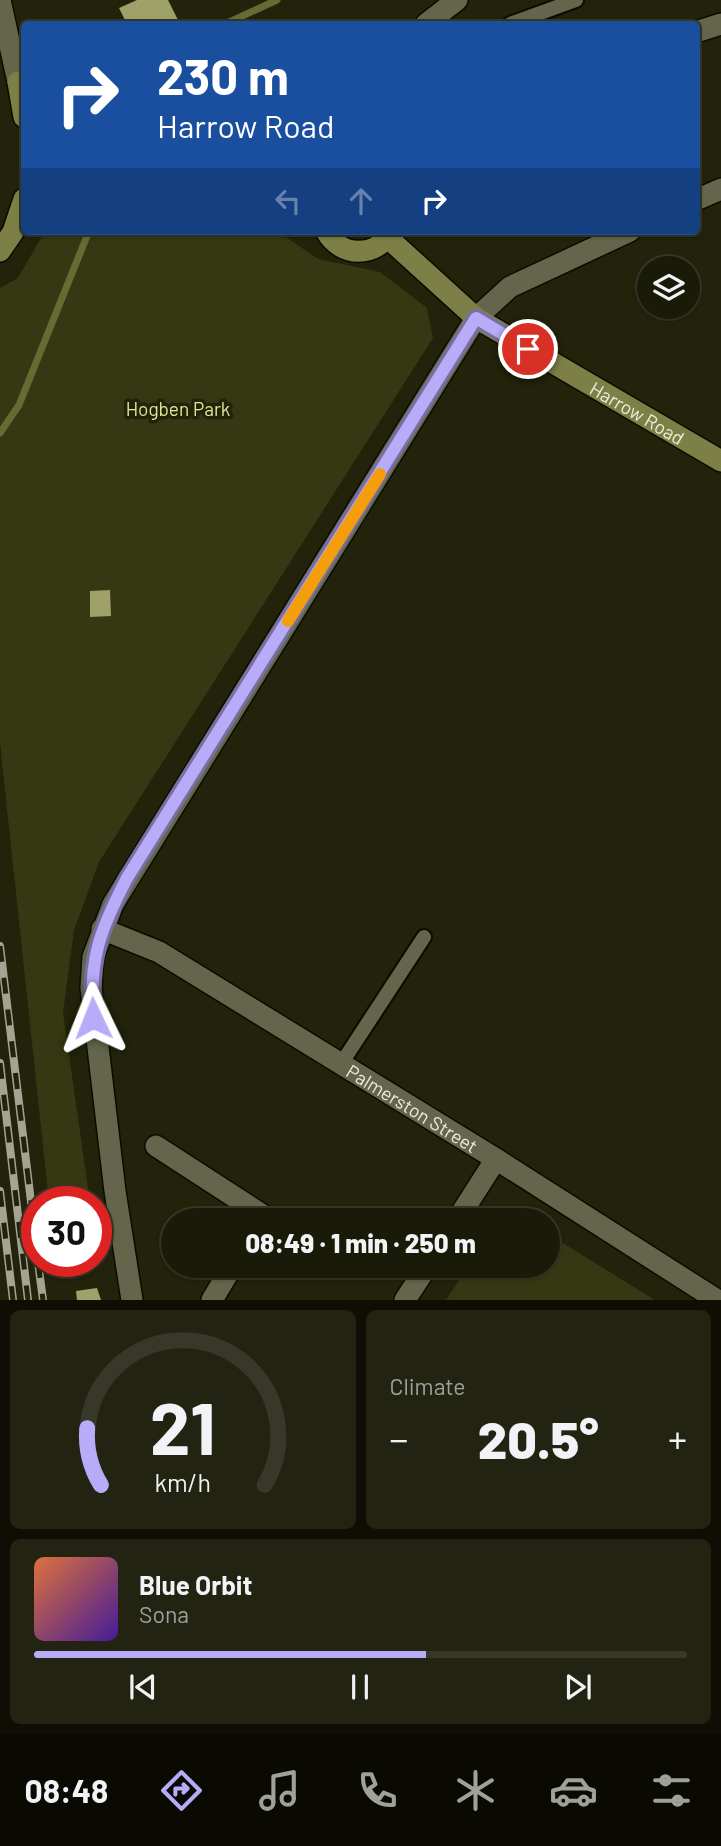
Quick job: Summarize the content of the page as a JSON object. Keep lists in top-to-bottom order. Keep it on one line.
{"streets":{"main road":["Harrow Road"],"street":["Palmerston Street"]},"parks":["Hogben Park"],"page":{"turn":["230 m","Harrow Road"],"limit":"30","trip":"08:49 · 1 min · 250 m","tile":"Climate","heat":["−","20.5°","+"],"song":["Blue Orbit","Sona"],"tabs":"08:48","gauge":["21","km/h"]}}
